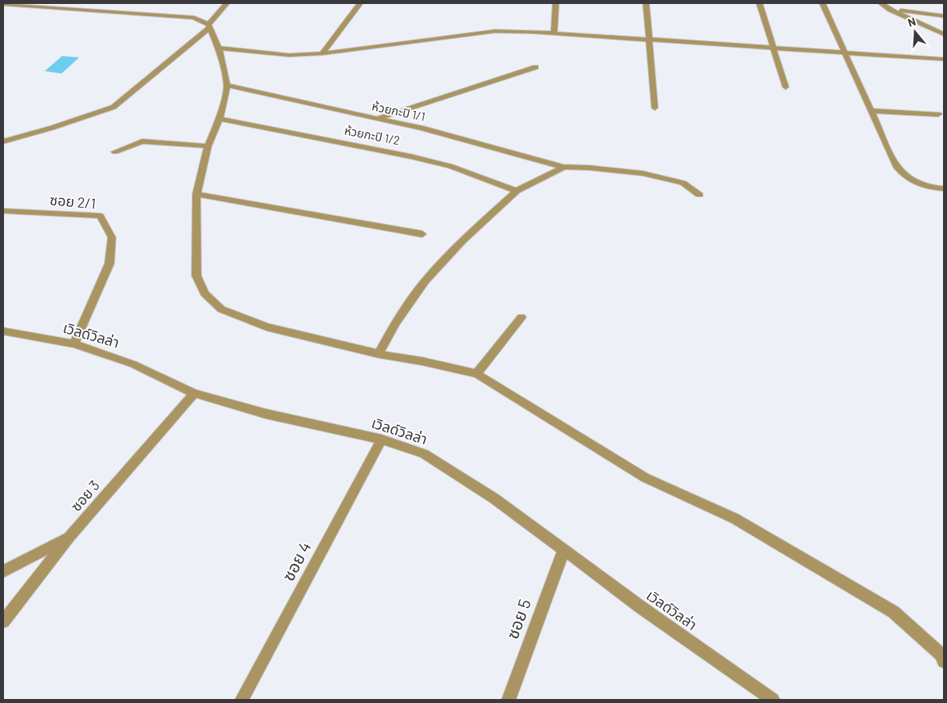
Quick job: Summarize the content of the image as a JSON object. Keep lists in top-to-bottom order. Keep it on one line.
{"streets":{"street":["ห้วยกะปิ 1/1","ห้วยกะปิ 1/2","ซอย 2/1","เวิลด์วิลล่า","ซอย 3","ซอย 4","ซอย 5"]},"crossings":[["ซอย 2/1","เวิลด์วิลล่า"],["เวิลด์วิลล่า","ซอย 3"],["เวิลด์วิลล่า","ซอย 4"],["เวิลด์วิลล่า","ซอย 5"]],"north":"top"}
